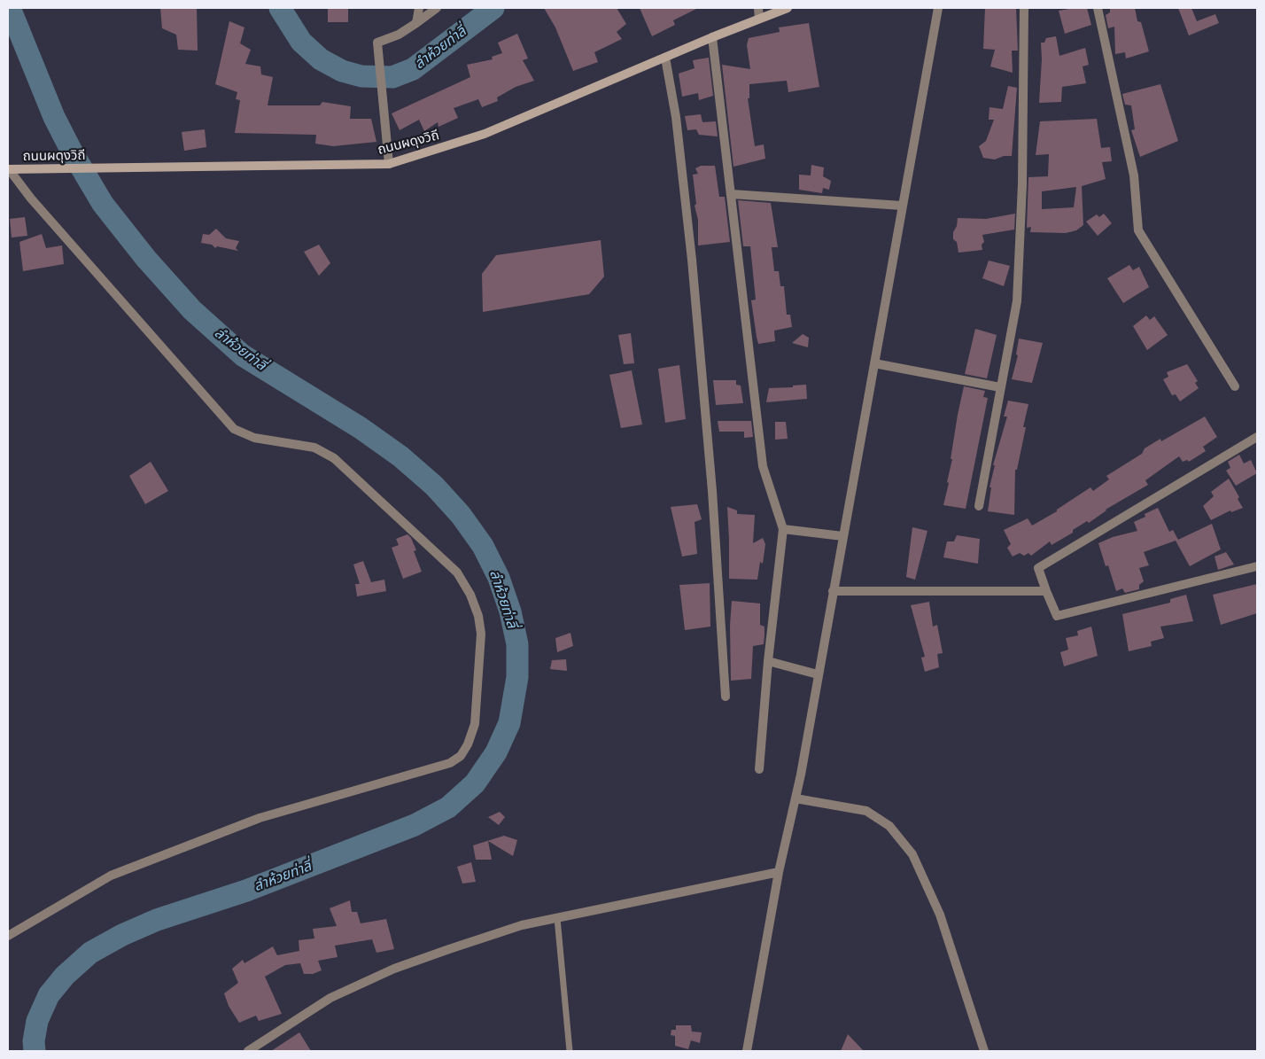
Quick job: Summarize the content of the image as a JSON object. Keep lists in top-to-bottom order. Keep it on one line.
{"streets":{"main road":["ถนนผดุงวิถี"]},"water":["ลำห้วยท่าลี่"]}
